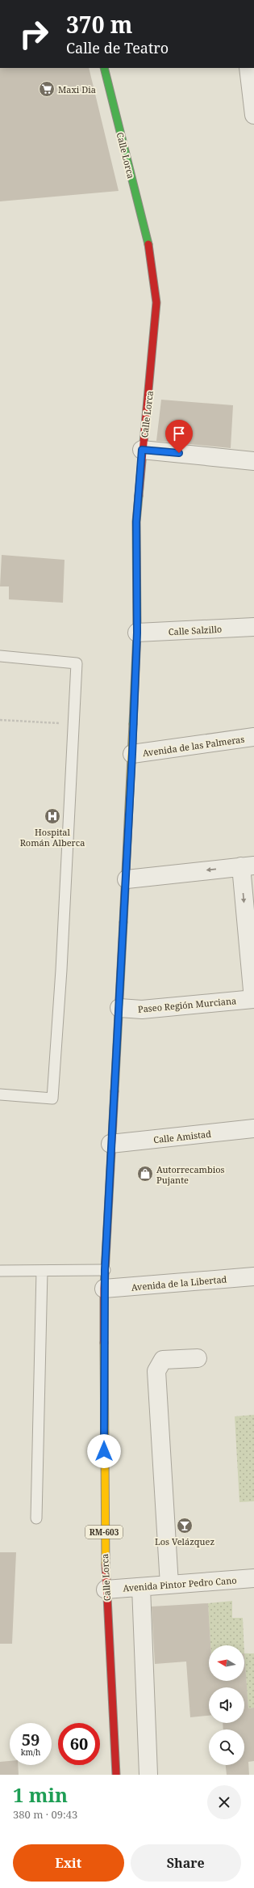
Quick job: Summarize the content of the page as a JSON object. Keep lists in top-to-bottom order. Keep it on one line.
{"streets":{"main road":["Calle Lorca","RM-603"],"street":["Calle Salzillo","Avenida de las Palmeras","Paseo Región Murciana","Calle Amistad","Avenida de la Libertad","Avenida Pintor Pedro Cano"]},"crossings":[["Calle Lorca","Calle Salzillo"],["Calle Lorca","Avenida de las Palmeras"],["Calle Lorca","Paseo Región Murciana"],["Calle Lorca","Calle Amistad"],["Calle Lorca","Avenida de la Libertad"],["Calle Lorca","Avenida Pintor Pedro Cano"]],"places":{"supermarket":["Maxi Dia"],"hospital":["Hospital Román Alberca"],"shop":["Autorrecambios Pujante"],"bar":["Los Velázquez"]},"north":"left","page":{"turn":["370 m","Calle de Teatro"],"speed":"59 km/h","limit":"60","heading":["1 min","380 m · 09:43"],"buttons":["Exit","Share"]}}
